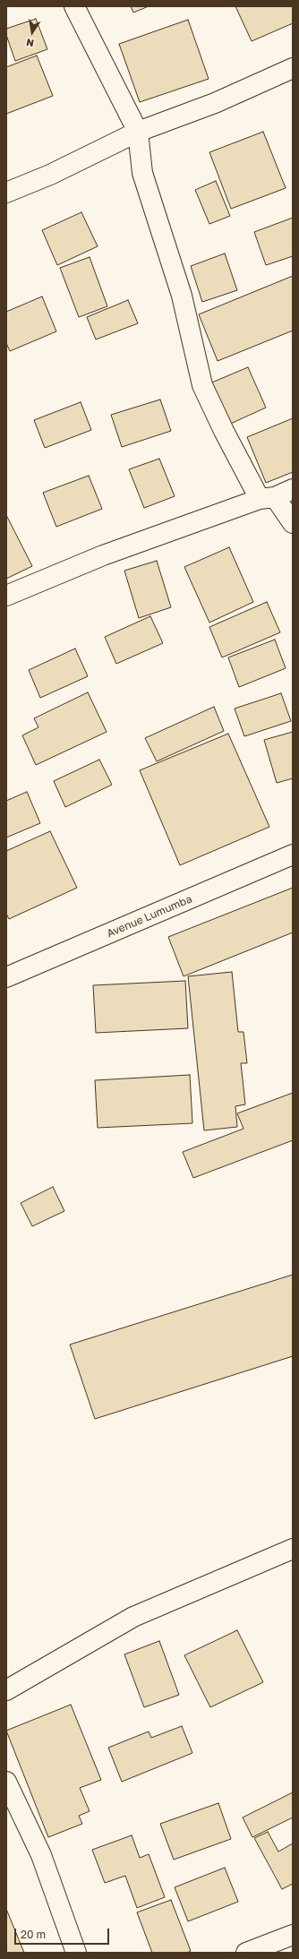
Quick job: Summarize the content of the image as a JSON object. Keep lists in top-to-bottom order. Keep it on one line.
{"streets":{"street":["Avenue Lumumba"]},"scale_bar":"20 m","north":"bottom"}
